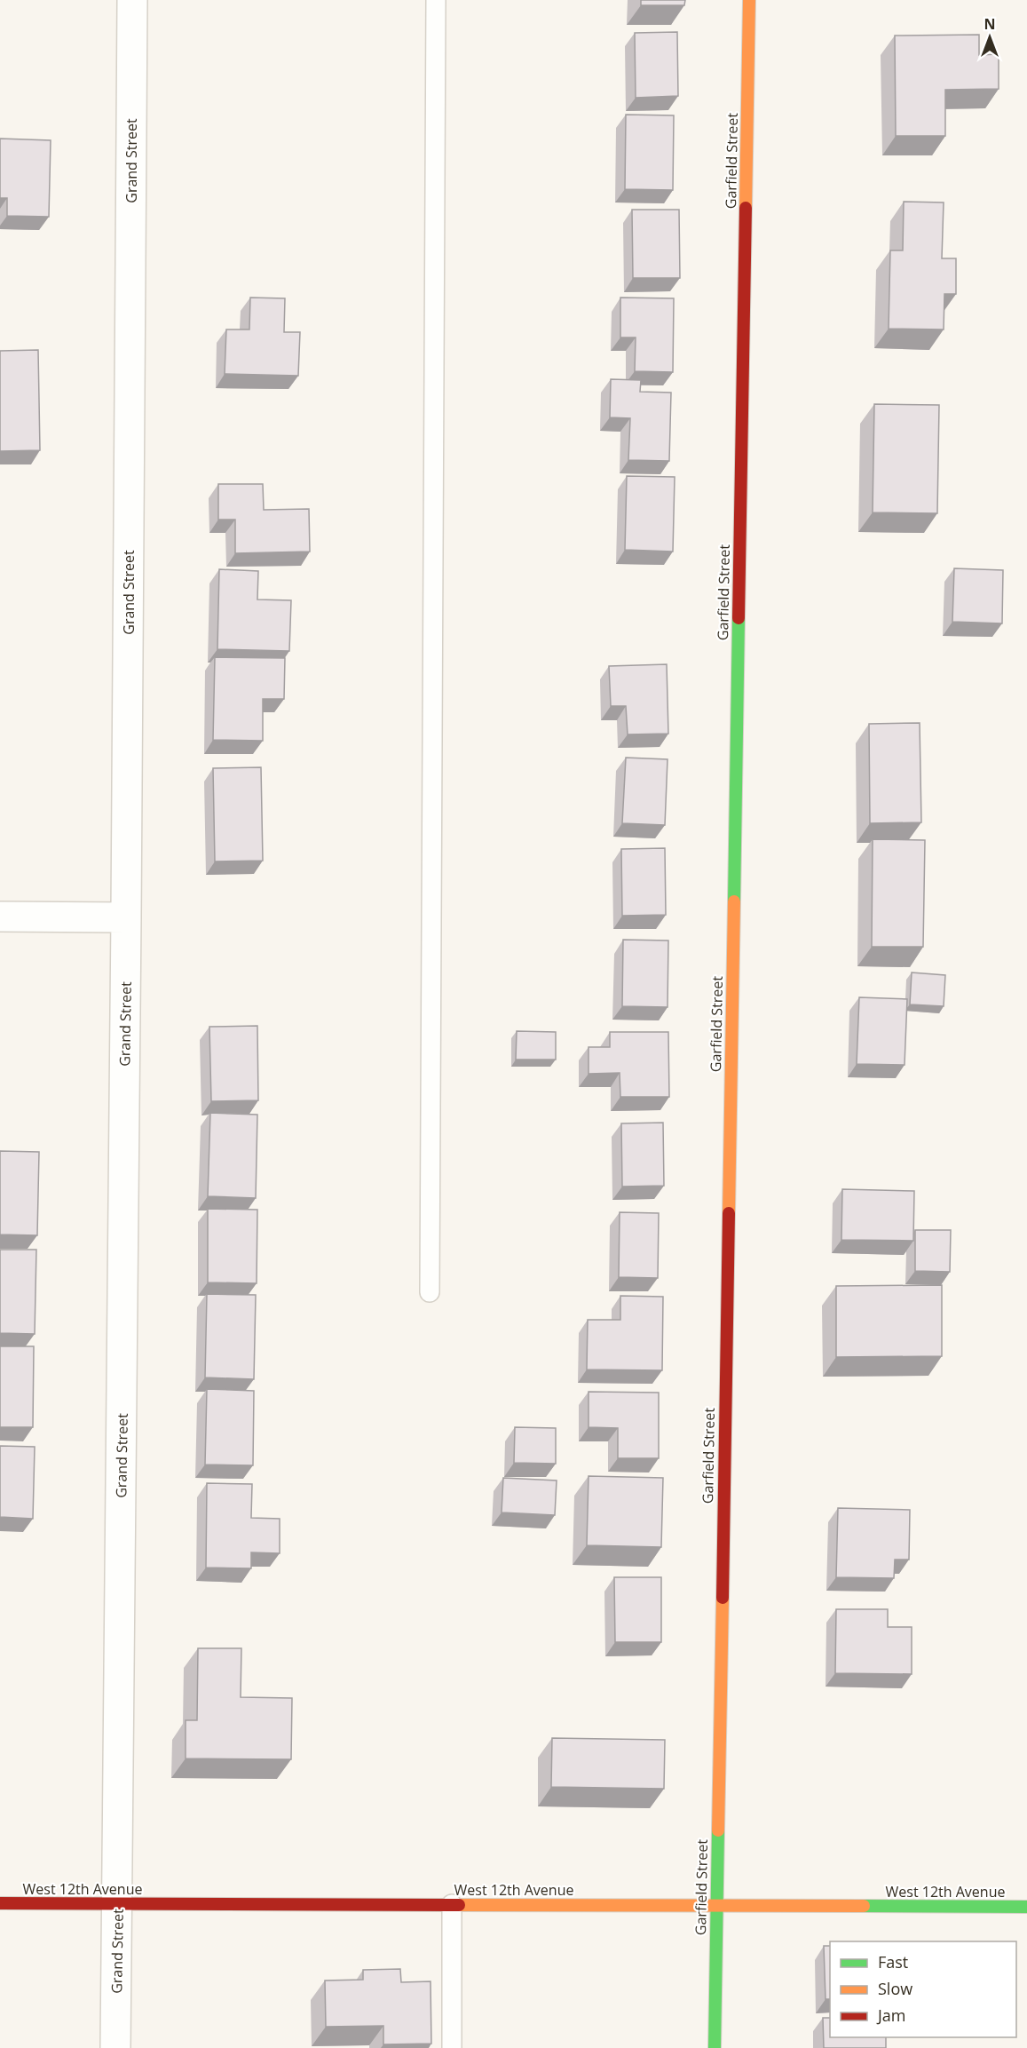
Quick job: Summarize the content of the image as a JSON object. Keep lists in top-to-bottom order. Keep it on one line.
{"streets":{"street":["Grand Street","Garfield Street","West 12th Avenue"]},"crossings":[["Grand Street","West 12th Avenue"],["Garfield Street","West 12th Avenue"]],"legend":["Fast","Slow","Jam"],"north":"top"}
